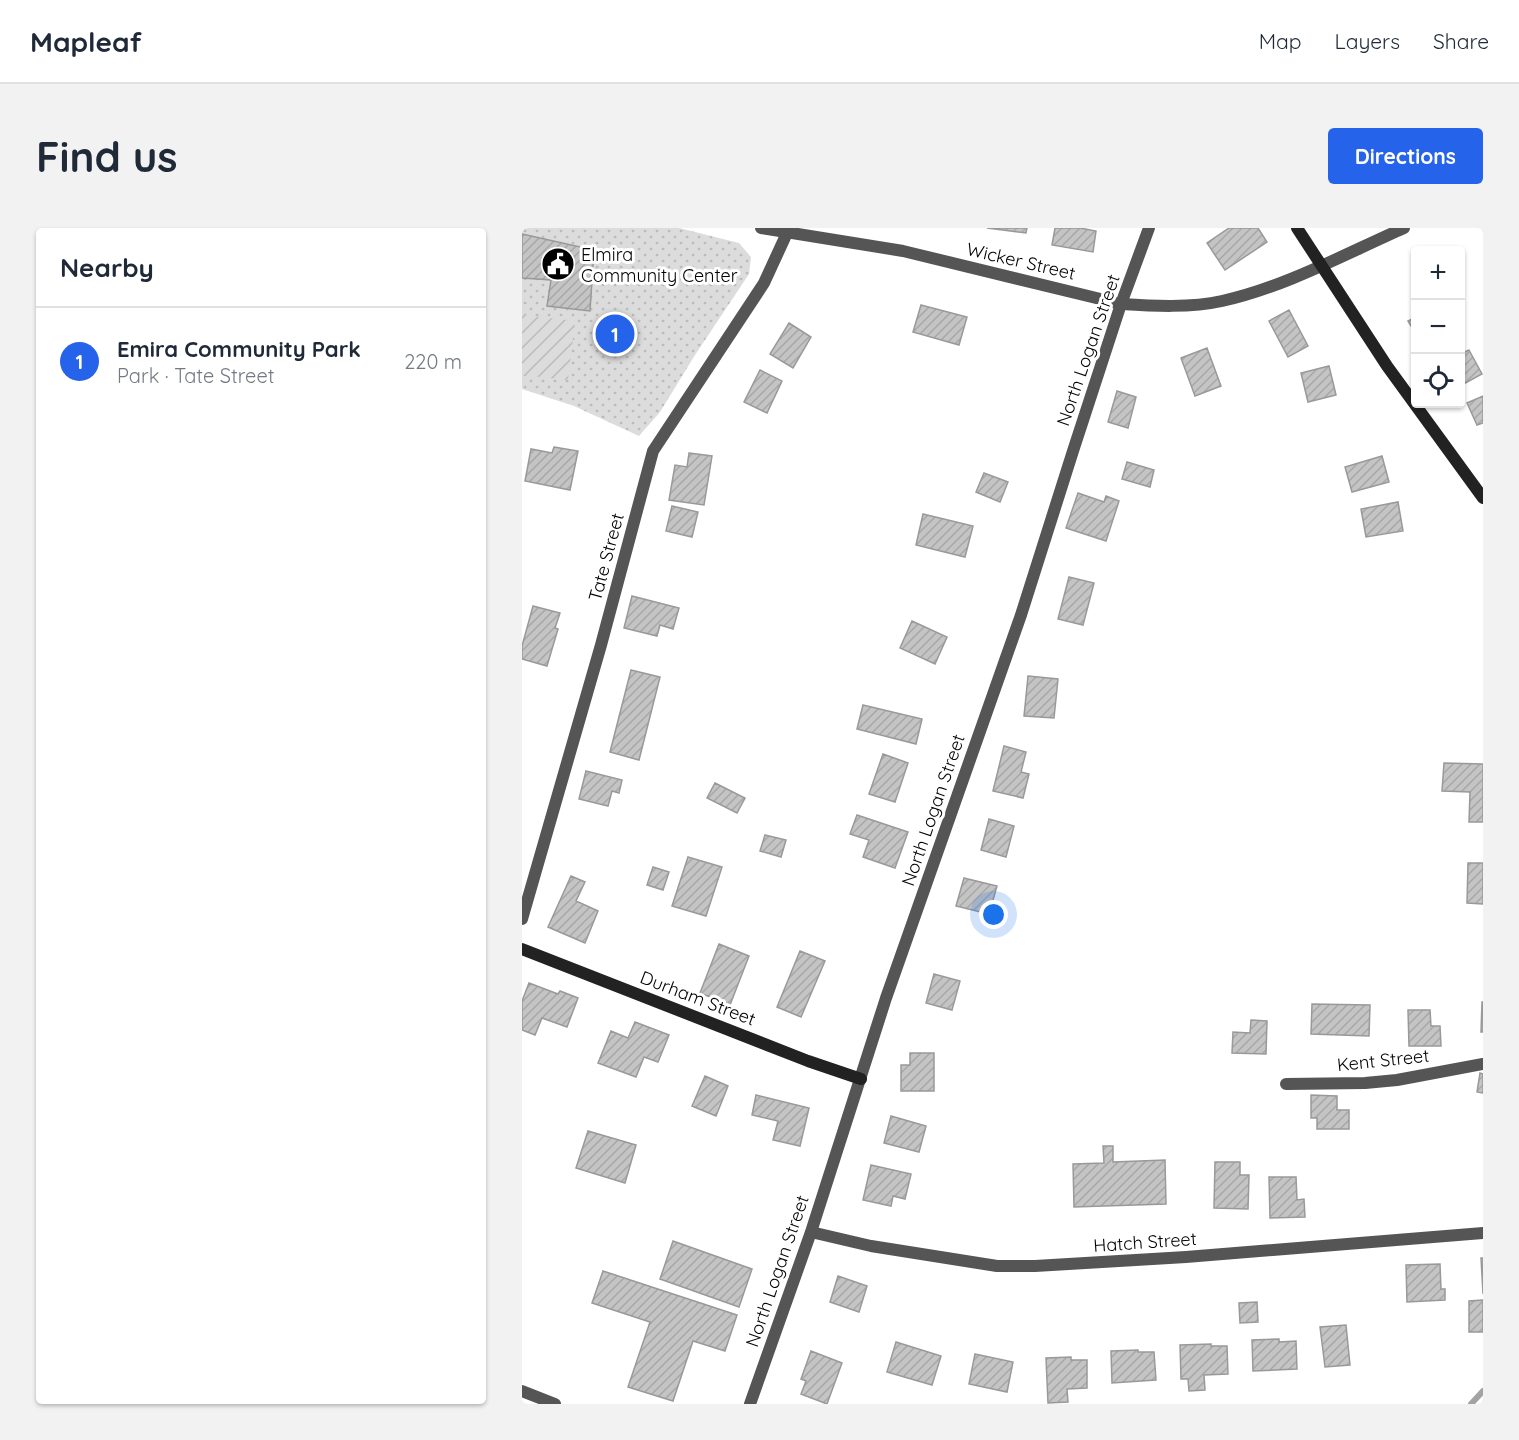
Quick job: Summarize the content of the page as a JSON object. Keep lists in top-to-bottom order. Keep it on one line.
{"streets":{"street":["Wicker Street","North Logan Street","Tate Street","Durham Street","Kent Street","Hatch Street"]},"crossings":[["Wicker Street","North Logan Street"],["Wicker Street","Tate Street"],["North Logan Street","Durham Street"],["North Logan Street","Hatch Street"]],"places":{"public building":["Elmira Community Center"]},"page":{"header":"Mapleaf","nav":["Map","Layers","Share"],"buttons":"Directions","title":"Find us","heading":"Nearby","map_buttons":["+","−"],"list":[{"mark":"1","name":"Emira Community Park","note":"Park · Tate Street","value":"220 m"}],"pins":"1"}}
